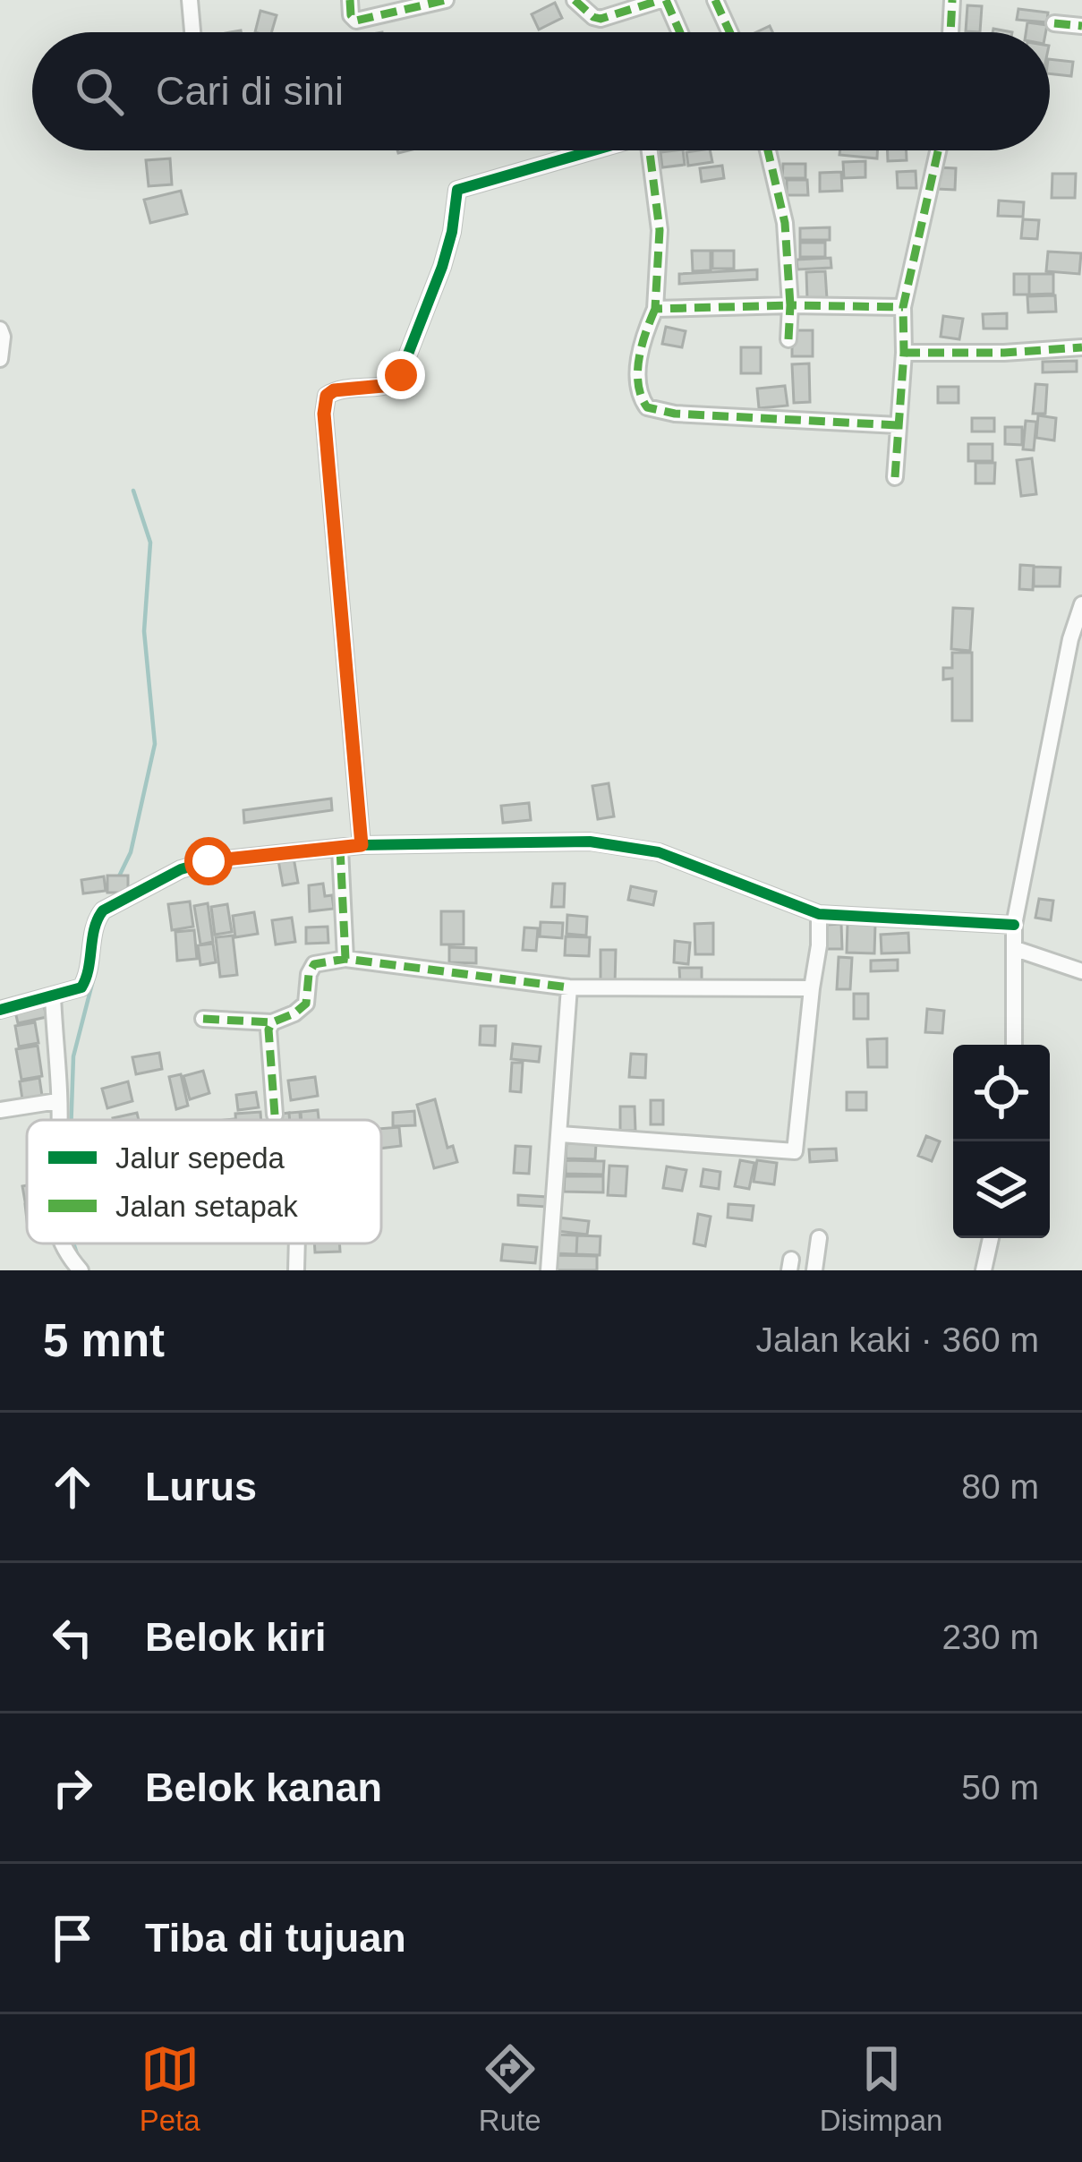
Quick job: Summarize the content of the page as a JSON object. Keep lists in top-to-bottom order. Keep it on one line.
{"legend":["Jalur sepeda","Jalan setapak"],"page":{"search":"Cari di sini","heading":["5 mnt","Jalan kaki · 360 m"],"list":[["Lurus","80 m"],["Belok kiri","230 m"],["Belok kanan","50 m"],"Tiba di tujuan"],"nav":["Peta","Rute","Disimpan"]}}
